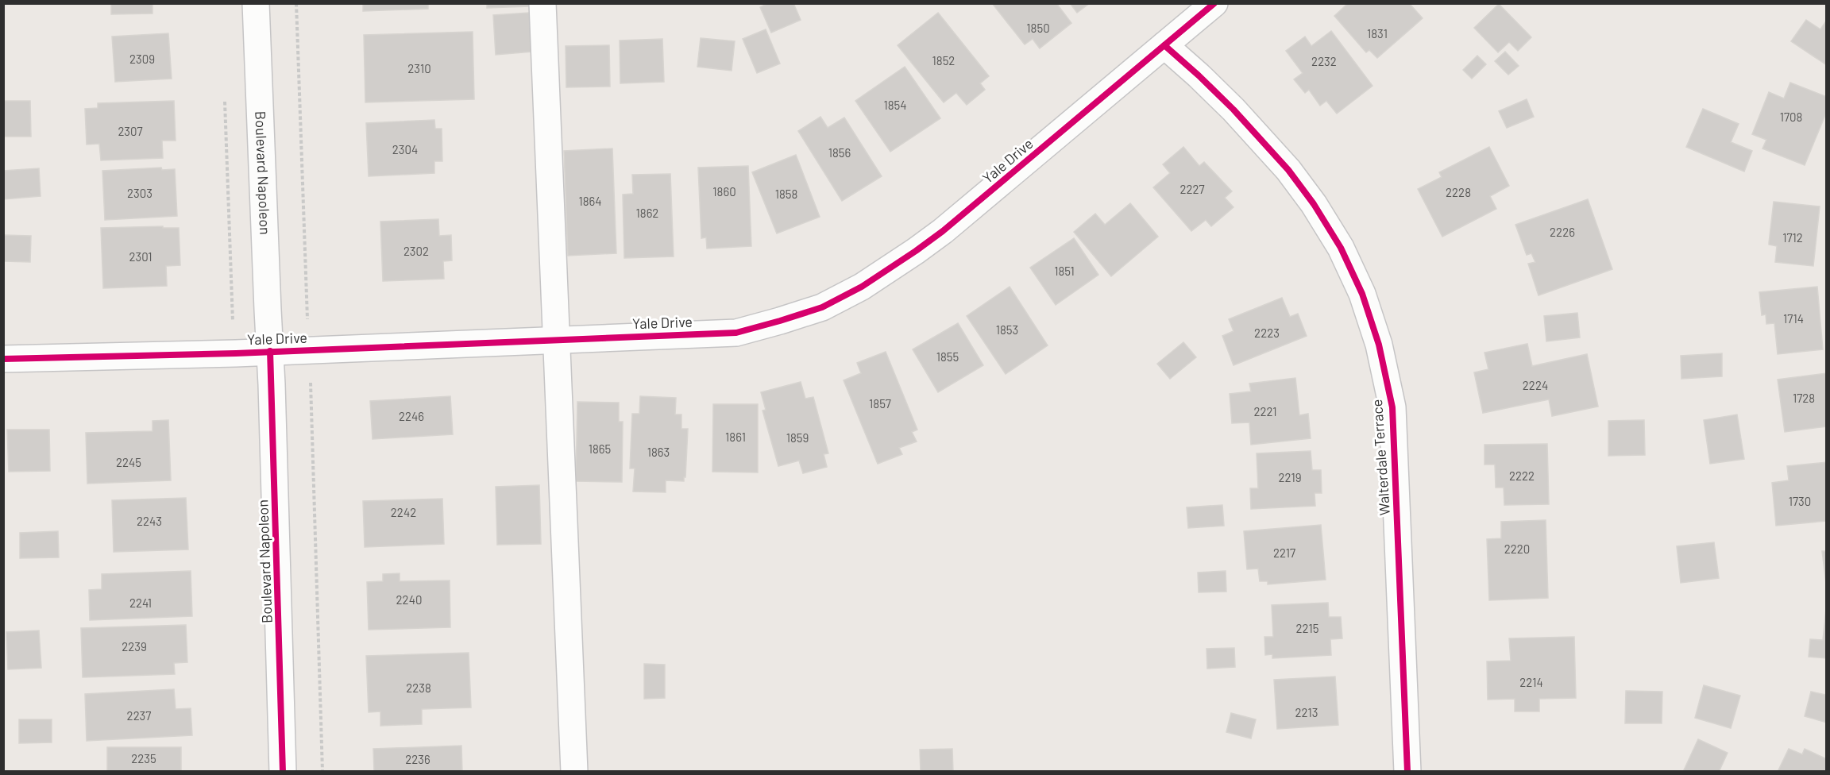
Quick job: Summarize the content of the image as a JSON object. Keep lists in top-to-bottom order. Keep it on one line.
{"streets":{"street":["Yale Drive","Boulevard Napoleon","Walterdale Terrace"]},"crossings":[["Yale Drive","Boulevard Napoleon"],["Yale Drive","Walterdale Terrace"]],"house_numbers":["1850","1831","2309","1852","2232","2310","1854","1708","2307","2304","1856","2227","1860","2228","2303","1858","1864","1862","2226","1712","2302","2301","1851","1714","1853","2223","1855","2224","1728","1857","2221","2246","1861","1859","1865","1863","2245","2222","2219","1730","2242","2243","2220","2217","2240","2241","2215","2239","2214","2238","2213","2237","2235","2236"]}
